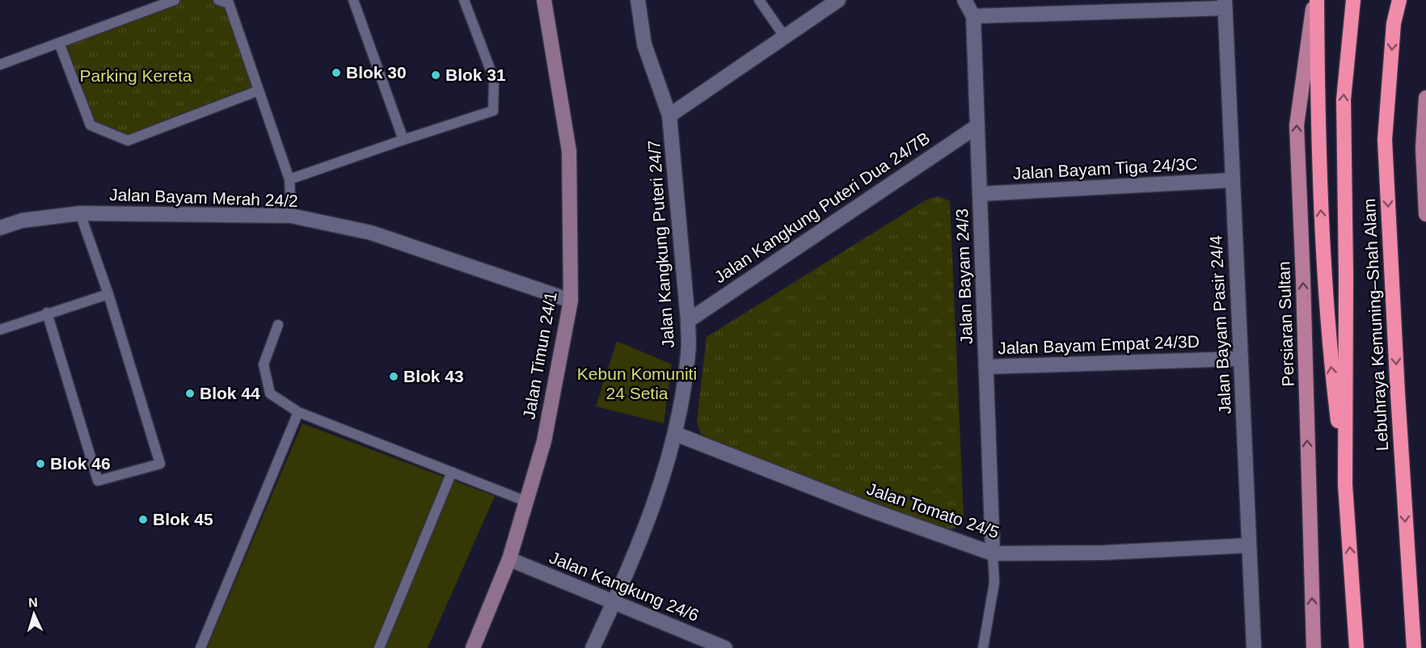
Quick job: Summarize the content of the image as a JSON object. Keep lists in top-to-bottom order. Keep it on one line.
{"streets":{"highway":["Lebuhraya Kemuning–Shah Alam"],"main road":["Persiaran Sultan"],"street":["Jalan Bayam Tiga 24/3C","Jalan Bayam Merah 24/2","Jalan Kangkung Puteri Dua 24/7B","Jalan Kangkung Puteri 24/7","Jalan Bayam 24/3","Jalan Bayam Pasir 24/4","Jalan Bayam Empat 24/3D","Jalan Timun 24/1","Jalan Tomato 24/5","Jalan Kangkung 24/6"]},"crossings":[["Jalan Bayam Tiga 24/3C","Jalan Bayam 24/3"],["Jalan Bayam Tiga 24/3C","Jalan Bayam Pasir 24/4"],["Jalan Bayam Merah 24/2","Jalan Timun 24/1"],["Jalan Kangkung Puteri Dua 24/7B","Jalan Kangkung Puteri 24/7"],["Jalan Kangkung Puteri Dua 24/7B","Jalan Bayam 24/3"],["Jalan Kangkung Puteri 24/7","Jalan Tomato 24/5"],["Jalan Kangkung Puteri 24/7","Jalan Kangkung 24/6"],["Jalan Bayam 24/3","Jalan Bayam Empat 24/3D"],["Jalan Bayam 24/3","Jalan Tomato 24/5"],["Jalan Bayam Pasir 24/4","Jalan Bayam Empat 24/3D"],["Jalan Bayam Pasir 24/4","Jalan Tomato 24/5"],["Jalan Timun 24/1","Jalan Kangkung 24/6"]],"one_way":["Persiaran Sultan"],"parks":["Parking Kereta","Kebun Komuniti 24 Setia"],"places":["Blok 30","Blok 31","Blok 43","Blok 44","Blok 46","Blok 45"],"north":"top"}
